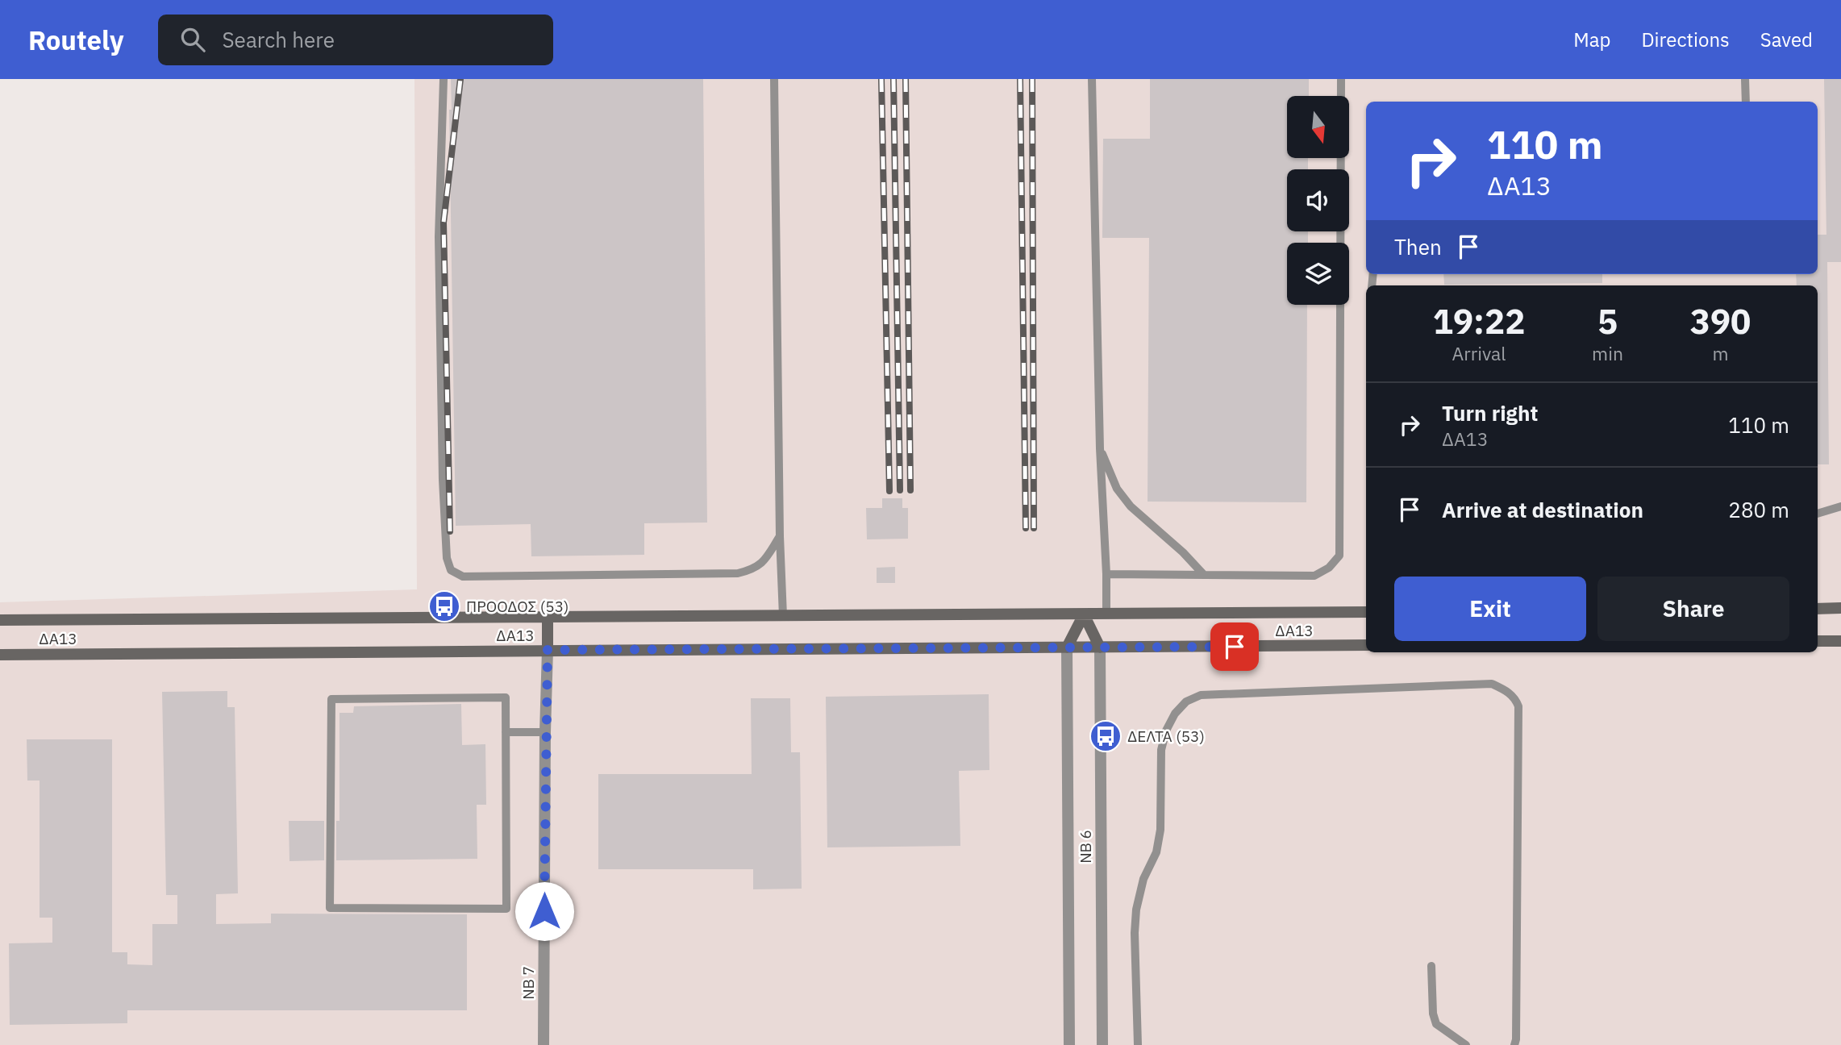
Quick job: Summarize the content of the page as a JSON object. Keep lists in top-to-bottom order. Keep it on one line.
{"streets":{"street":["ΔΑ13","ΝΒ 6","ΝΒ 7"]},"crossings":[["ΔΑ13","ΝΒ 6"],["ΔΑ13","ΝΒ 7"]],"places":{"bus stop":["ΠΡΟΟΔΟΣ (53)","ΔΕΛΤΑ (53)"]},"north":"bottom","page":{"header":"Routely","search":"Search here","nav":["Map","Directions","Saved"],"turn":["110 m","ΔΑ13"],"then":"Then","eta":["19:22","Arrival","5","min","390","m"],"list":[{"name":"Turn right","note":"ΔΑ13","value":"110 m"},{"name":"Arrive at destination","value":"280 m"}],"buttons":["Exit","Share"]}}
